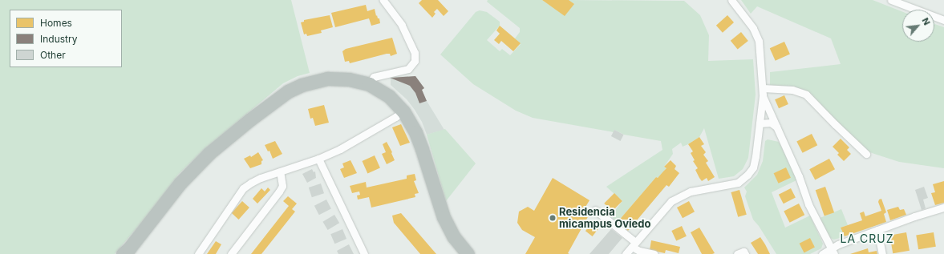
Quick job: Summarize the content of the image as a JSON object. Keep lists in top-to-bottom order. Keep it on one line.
{"districts":["LA CRUZ"],"places":["Residencia micampus Oviedo"],"legend":["Homes","Industry","Other"],"north":"top right"}
